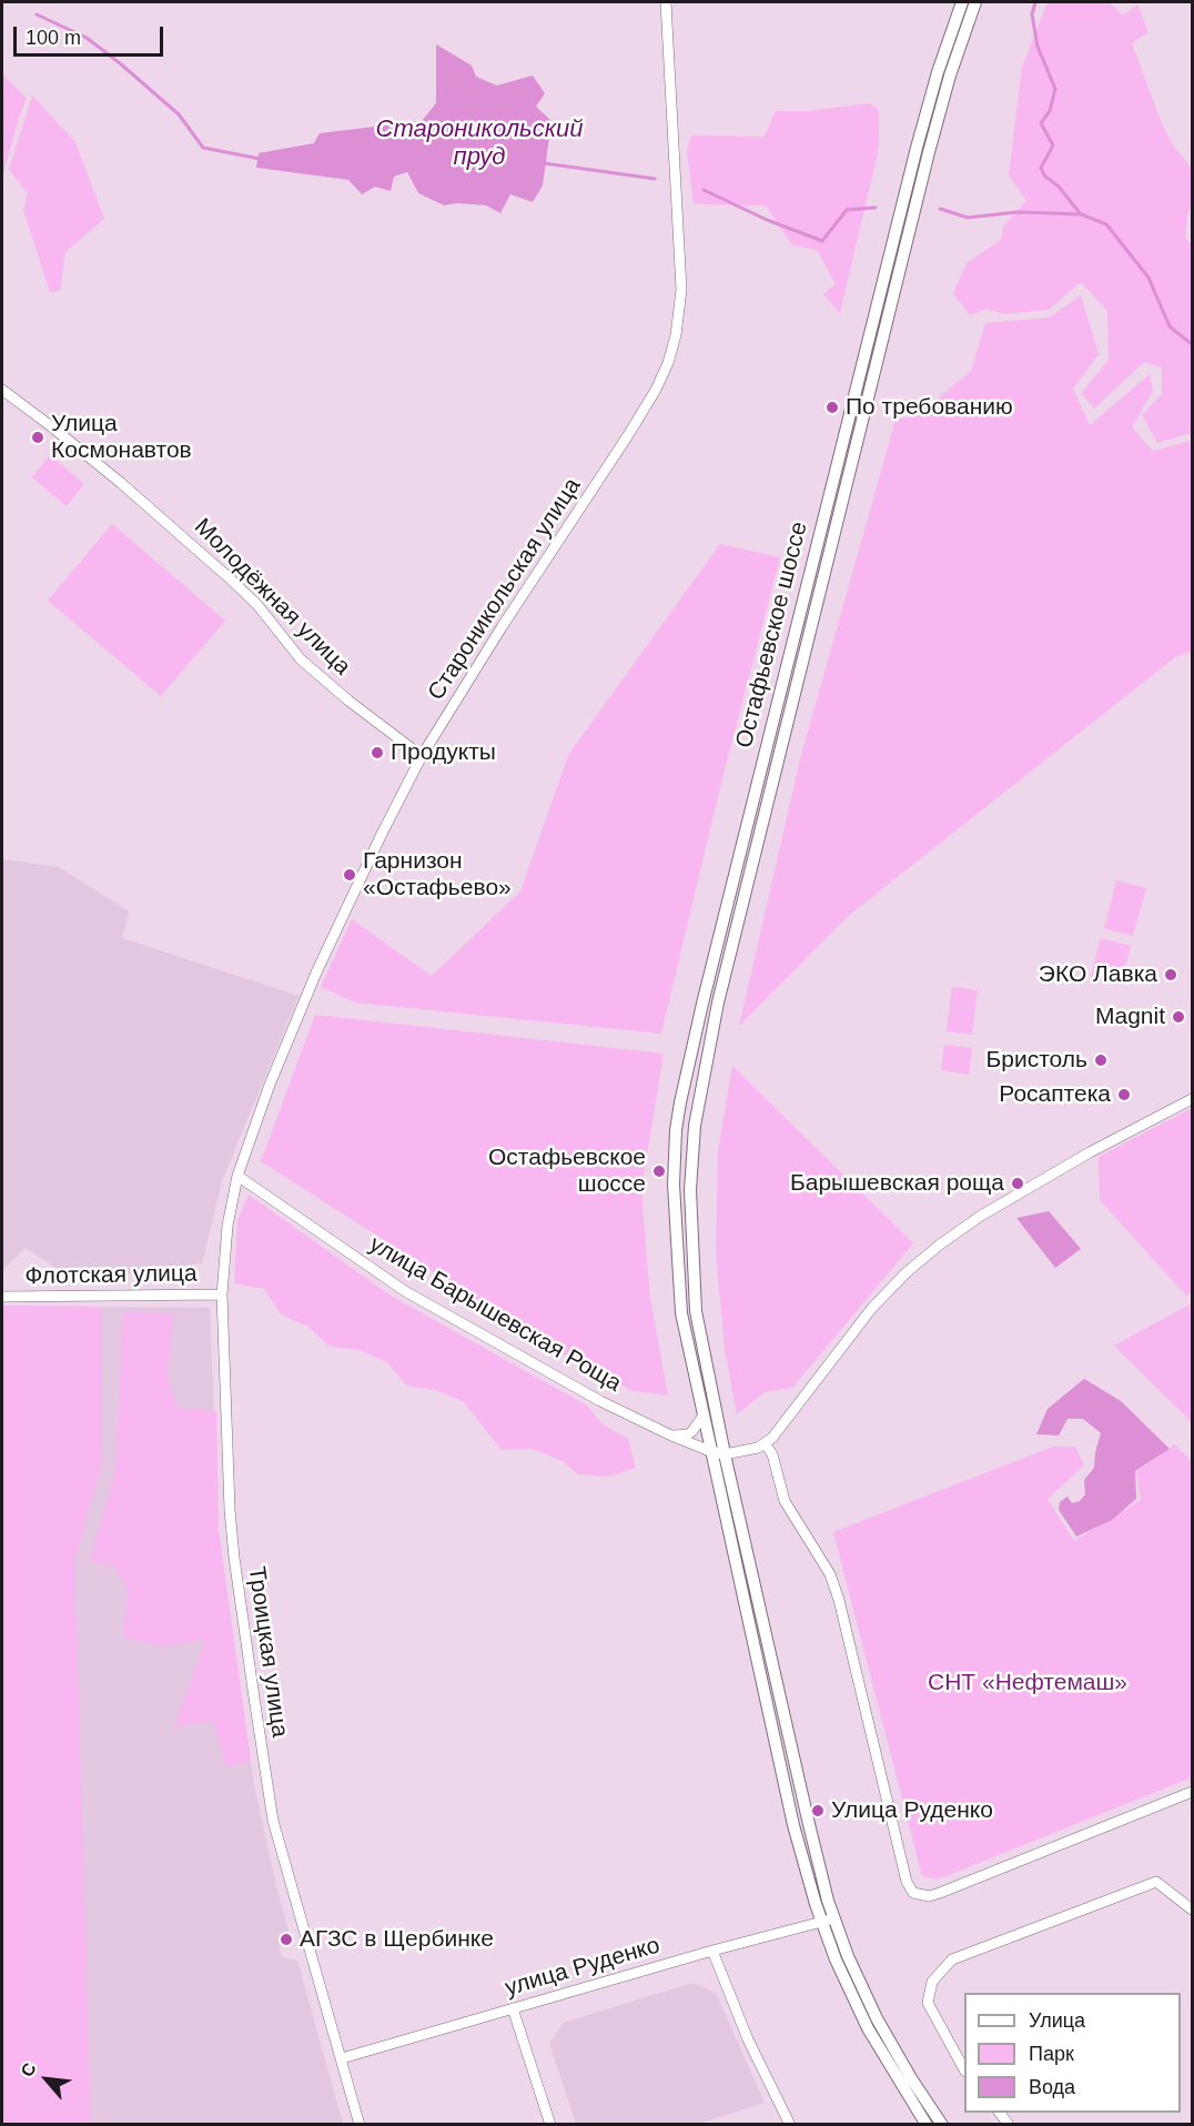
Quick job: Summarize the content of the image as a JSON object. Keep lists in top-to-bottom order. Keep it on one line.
{"streets":{"main road":["Остафьевское шоссе"],"street":["Староникольская улица","Молодёжная улица","Флотская улица","улица Барышевская Роща","Троицкая улица","улица Руденко"]},"crossings":[["Староникольская улица","Молодёжная улица"],["Староникольская улица","улица Барышевская Роща"],["Староникольская улица","Троицкая улица"],["Остафьевское шоссе","улица Барышевская Роща"],["Остафьевское шоссе","улица Руденко"],["Флотская улица","Троицкая улица"],["улица Барышевская Роща","Троицкая улица"],["Троицкая улица","улица Руденко"]],"water":["Староникольский пруд"],"parks":["СНТ «Нефтемаш»"],"places":["По требованию","Улица Космонавтов","Продукты","Гарнизон «Остафьево»","ЭКО Лавка","Magnit","Бристоль","Росаптека","Остафьевское шоссе","Барышевская роща","Улица Руденко","АГЗС в Щербинке"],"legend":["Улица","Парк","Вода"],"scale_bar":"100 m","north":"top left"}
